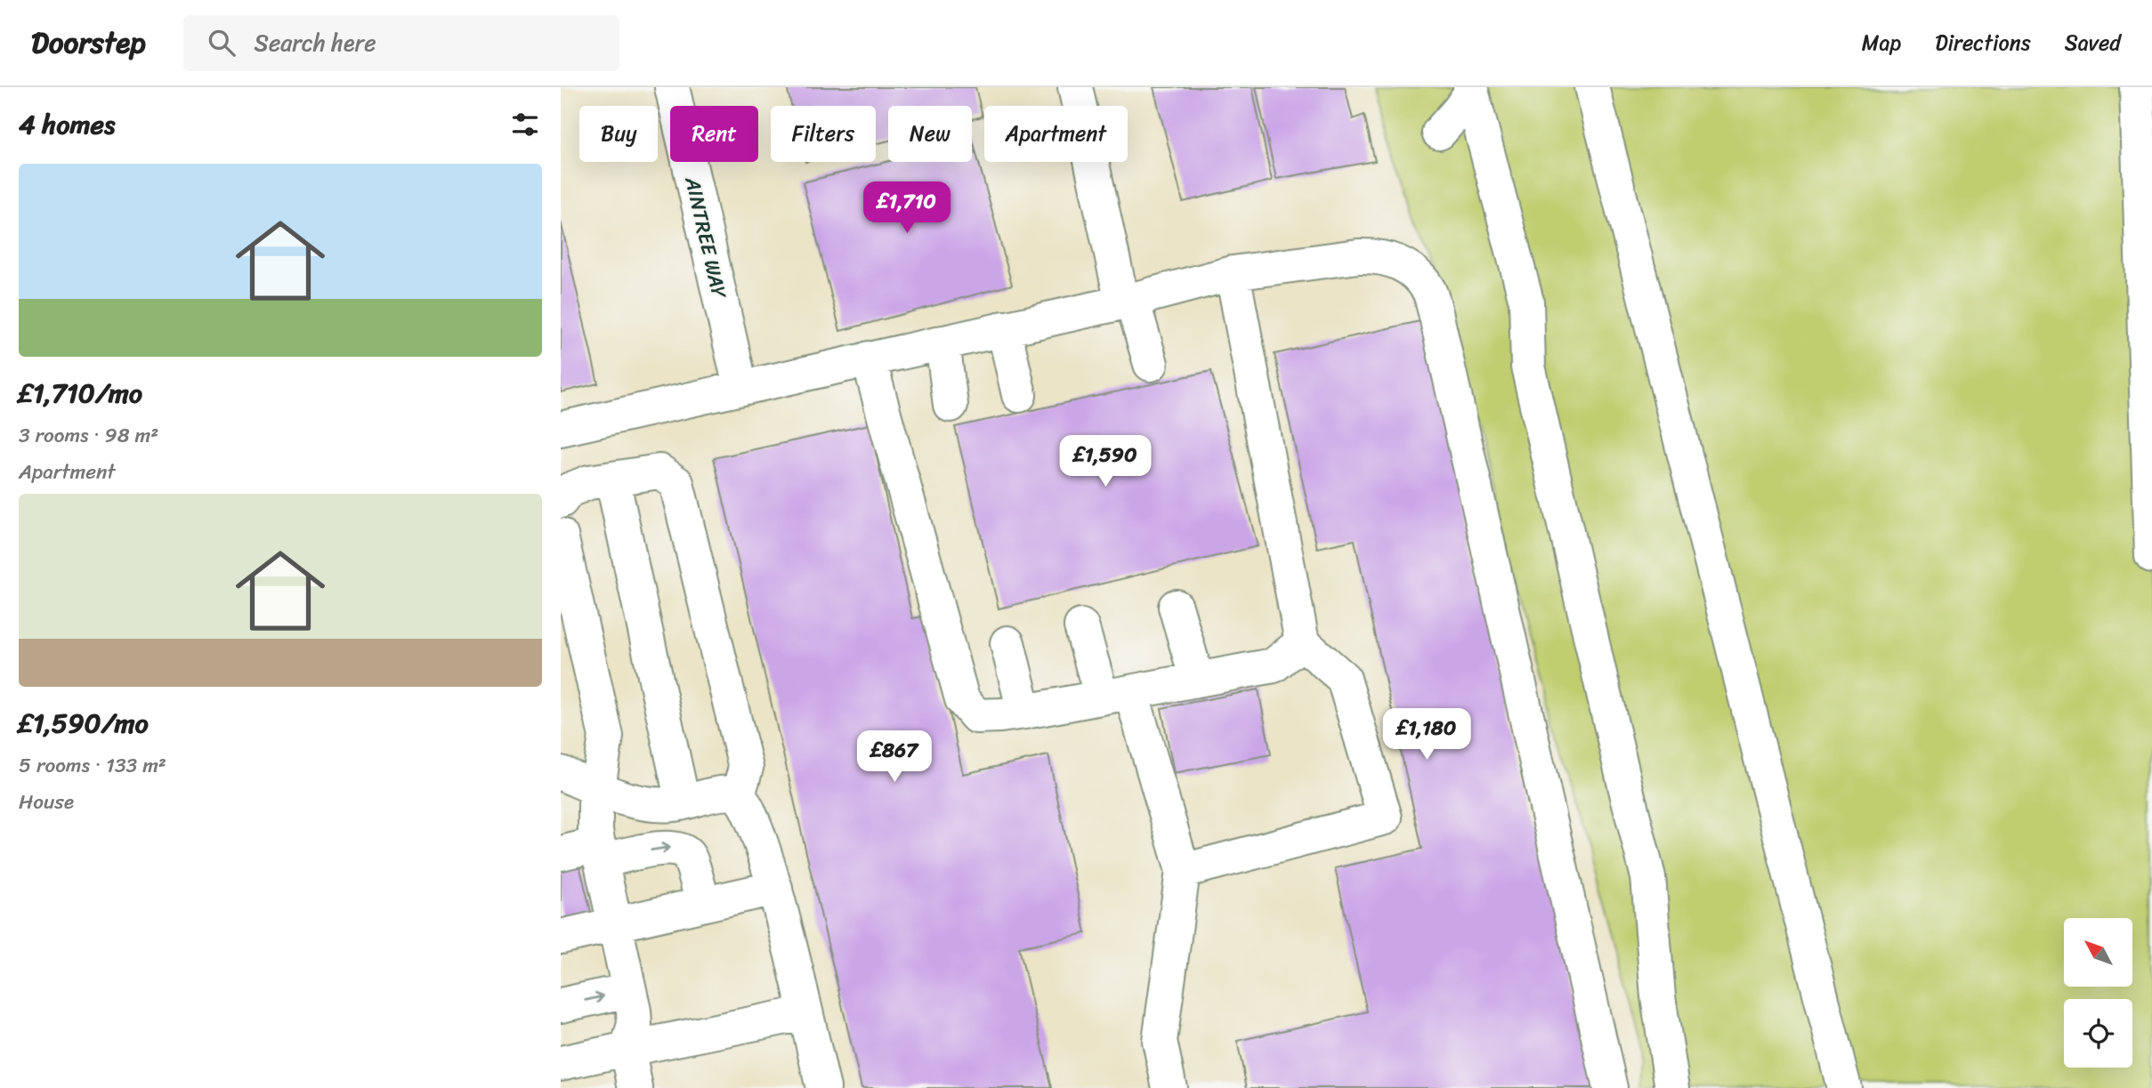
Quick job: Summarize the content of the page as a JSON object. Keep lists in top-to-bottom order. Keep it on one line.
{"streets":{"lane":["AINTREE WAY"]},"north":"top left","page":{"header":"Doorstep","search":"Search here","nav":["Map","Directions","Saved"],"heading":"4 homes","chip":["Buy","Rent","Filters","New","Apartment"],"list":[{"name":"£1,710/mo","note":"3 rooms · 98 m² · Apartment"},{"name":"£1,590/mo","note":"5 rooms · 133 m² · House"}],"price":["£1,710","£1,590","£1,180","£867"]}}
